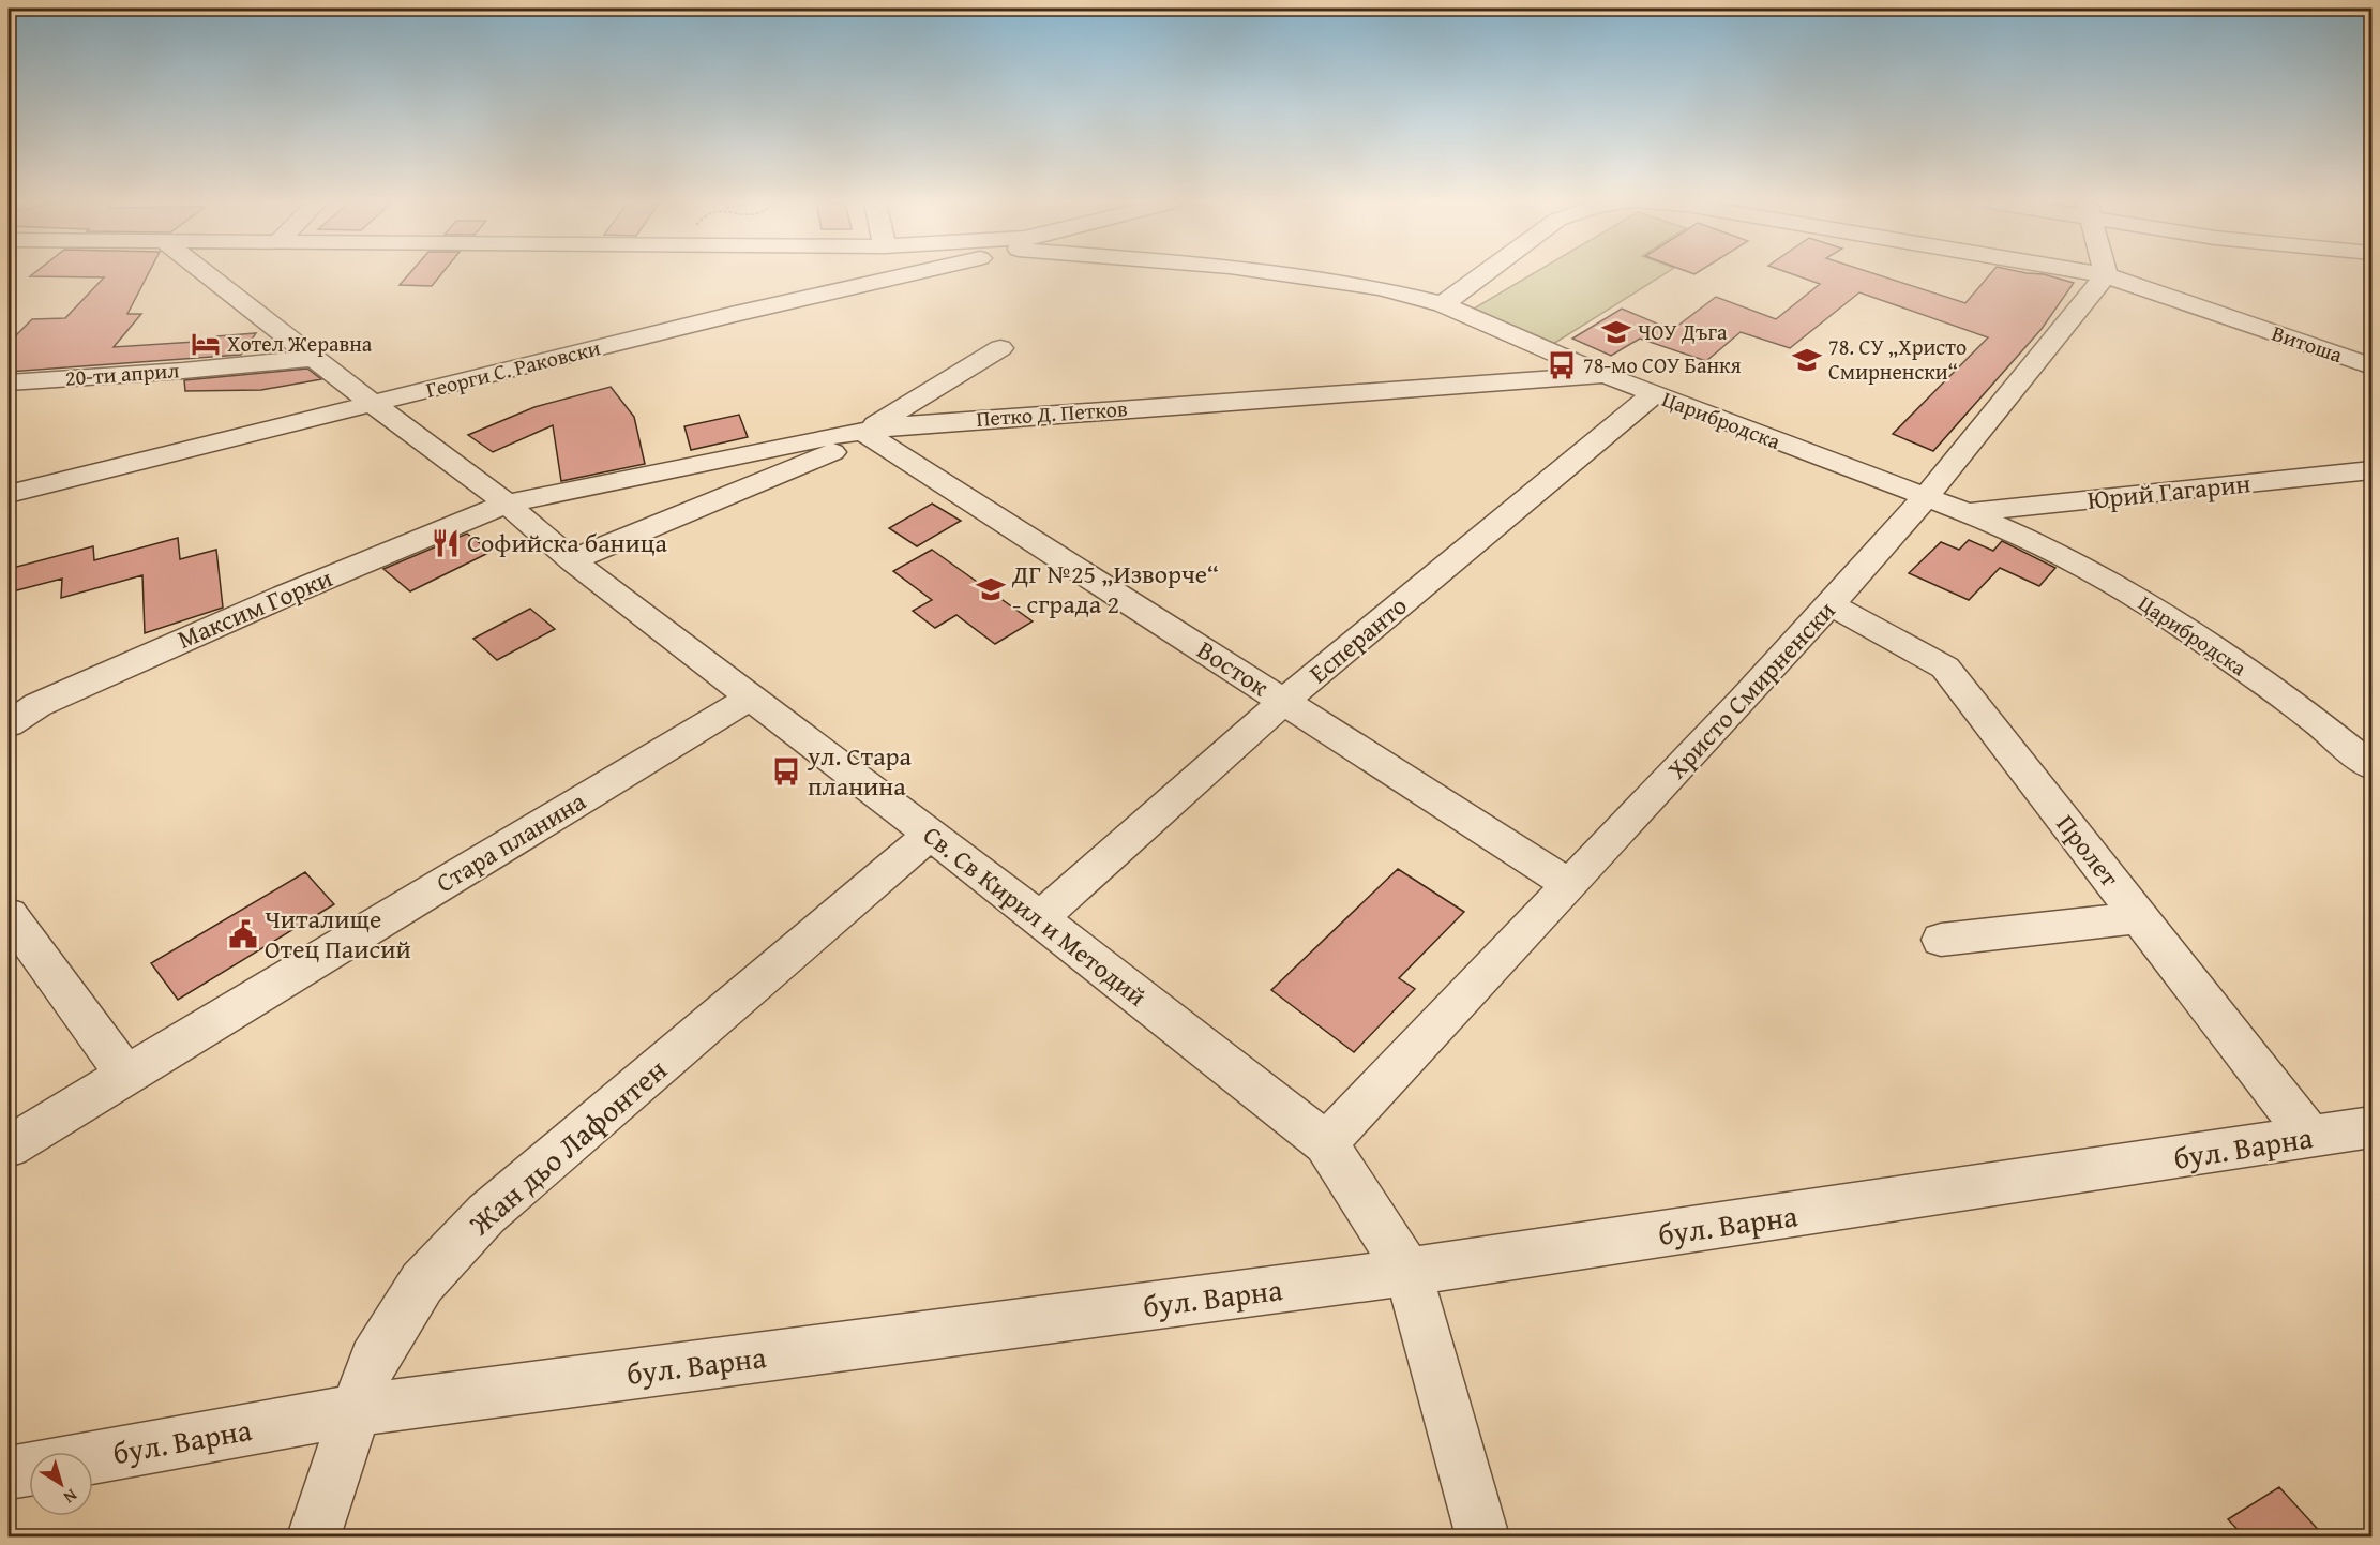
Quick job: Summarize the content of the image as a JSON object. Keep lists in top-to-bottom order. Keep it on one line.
{"streets":{"street":["Витоша","Георги С. Раковски","20-ти април","Петко Д. Петков","Царибродска","Юрий Гагарин","Максим Горки","Есперанто","Восток","Христо Смирненски","Стара планина","Пролет","Св. Св Кирил и Методий","Жан дьо Лафонтен","бул. Варна"]},"crossings":[["Витоша","Христо Смирненски"],["Георги С. Раковски","Св. Св Кирил и Методий"],["20-ти април","Св. Св Кирил и Методий"],["Петко Д. Петков","Царибродска"],["Петко Д. Петков","Максим Горки"],["Петко Д. Петков","Восток"],["Петко Д. Петков","Св. Св Кирил и Методий"],["Царибродска","Юрий Гагарин"],["Царибродска","Есперанто"],["Царибродска","Христо Смирненски"],["Максим Горки","Св. Св Кирил и Методий"],["Есперанто","Восток"],["Есперанто","Св. Св Кирил и Методий"],["Восток","Христо Смирненски"],["Христо Смирненски","Пролет"],["Христо Смирненски","Св. Св Кирил и Методий"],["Стара планина","Св. Св Кирил и Методий"],["Пролет","бул. Варна"],["Св. Св Кирил и Методий","Жан дьо Лафонтен"],["Св. Св Кирил и Методий","бул. Варна"],["Жан дьо Лафонтен","бул. Варна"]],"places":{"school or university":["ЧОУ Дъга","78. СУ „Христо Смирненски“","ДГ №25 „Изворче“ - сграда 2"],"hotel":["Хотел Жеравна"],"bus stop":["78-мо СОУ Банкя","ул. Стара планина"],"restaurant":["Софийска баница"],"public building":["Читалище Отец Паисий"]},"north":"bottom right"}
